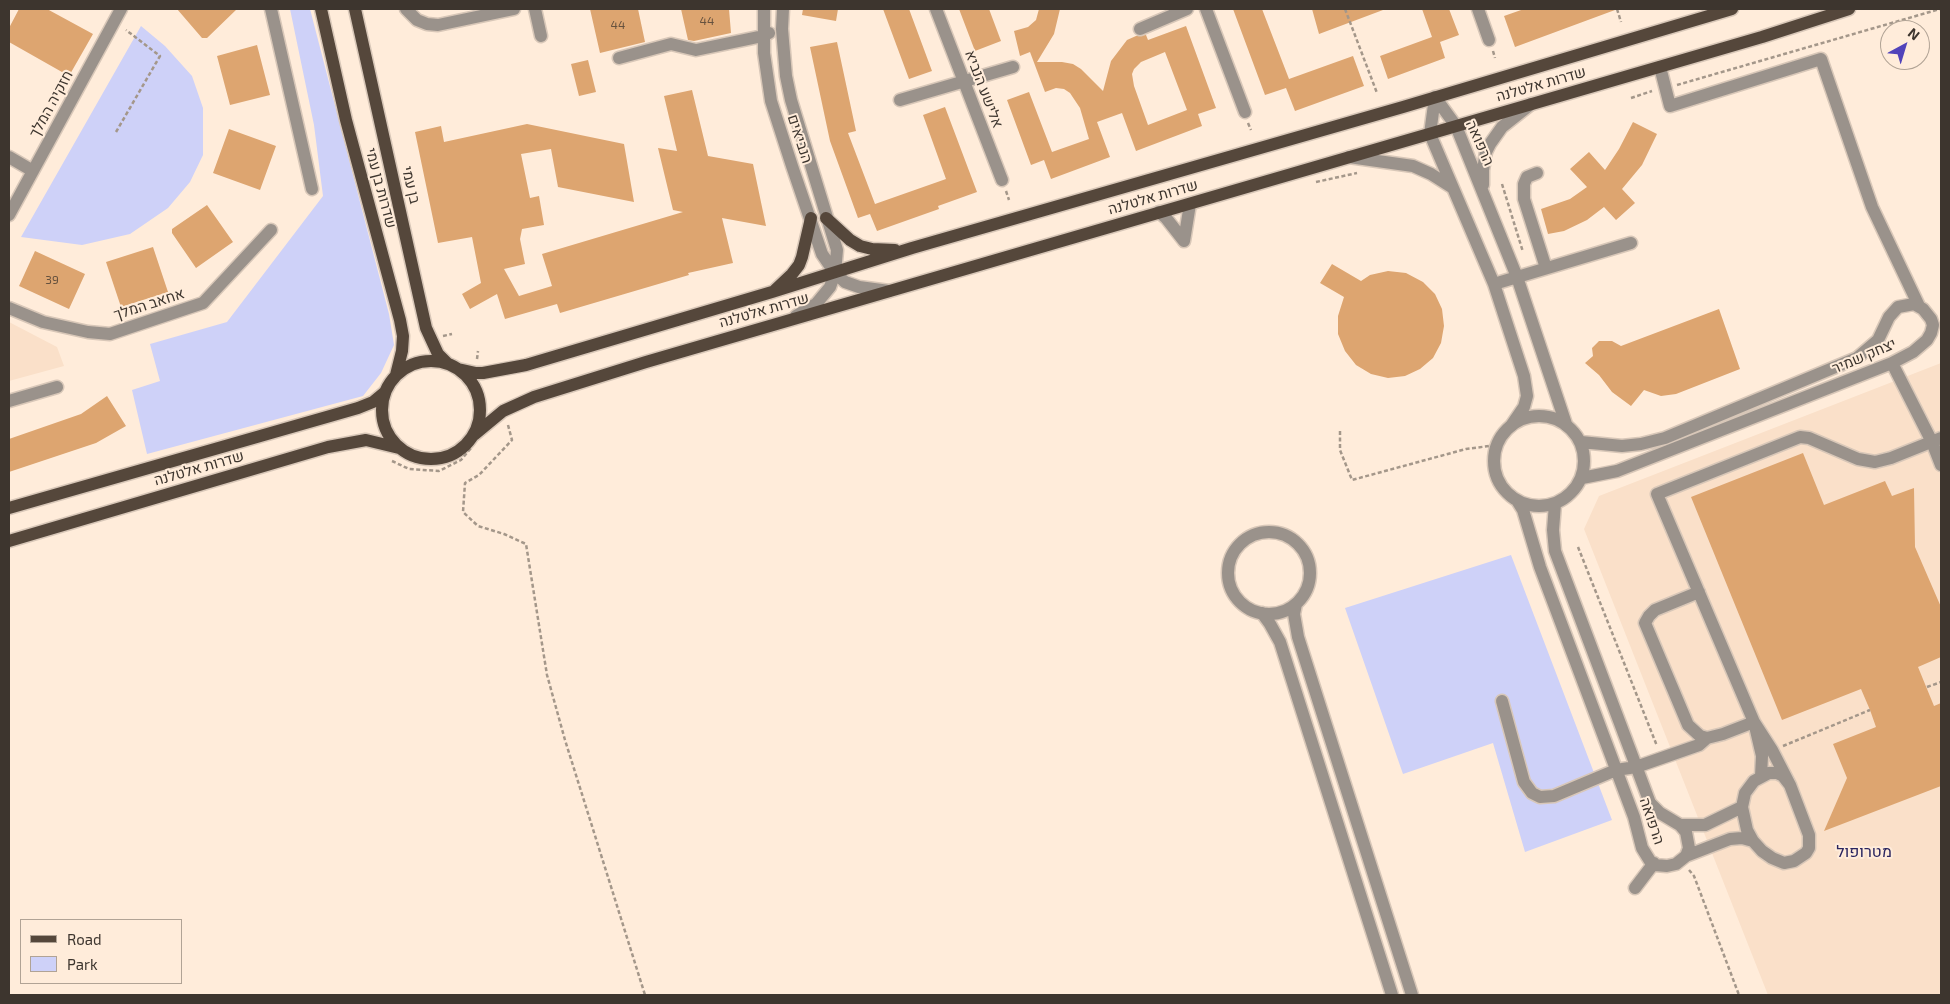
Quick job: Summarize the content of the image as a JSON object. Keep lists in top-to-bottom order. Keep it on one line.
{"streets":{"main road":["שדרות אלטלנה","בן עמי","שדרות בן עמי"],"street":["אלישע הנביא","חזקיה המלך","הנביאים","הרפואה","אחאב המלך","יצחק שמיר"]},"crossings":[["שדרות אלטלנה","הנביאים"],["שדרות אלטלנה","הרפואה"],["שדרות אלטלנה","בן עמי"],["שדרות אלטלנה","שדרות בן עמי"],["הרפואה","יצחק שמיר"],["בן עמי","שדרות בן עמי"]],"districts":["מטרופול"],"house_numbers":["44","44","39"],"legend":["Road","Park"],"north":"top right"}
